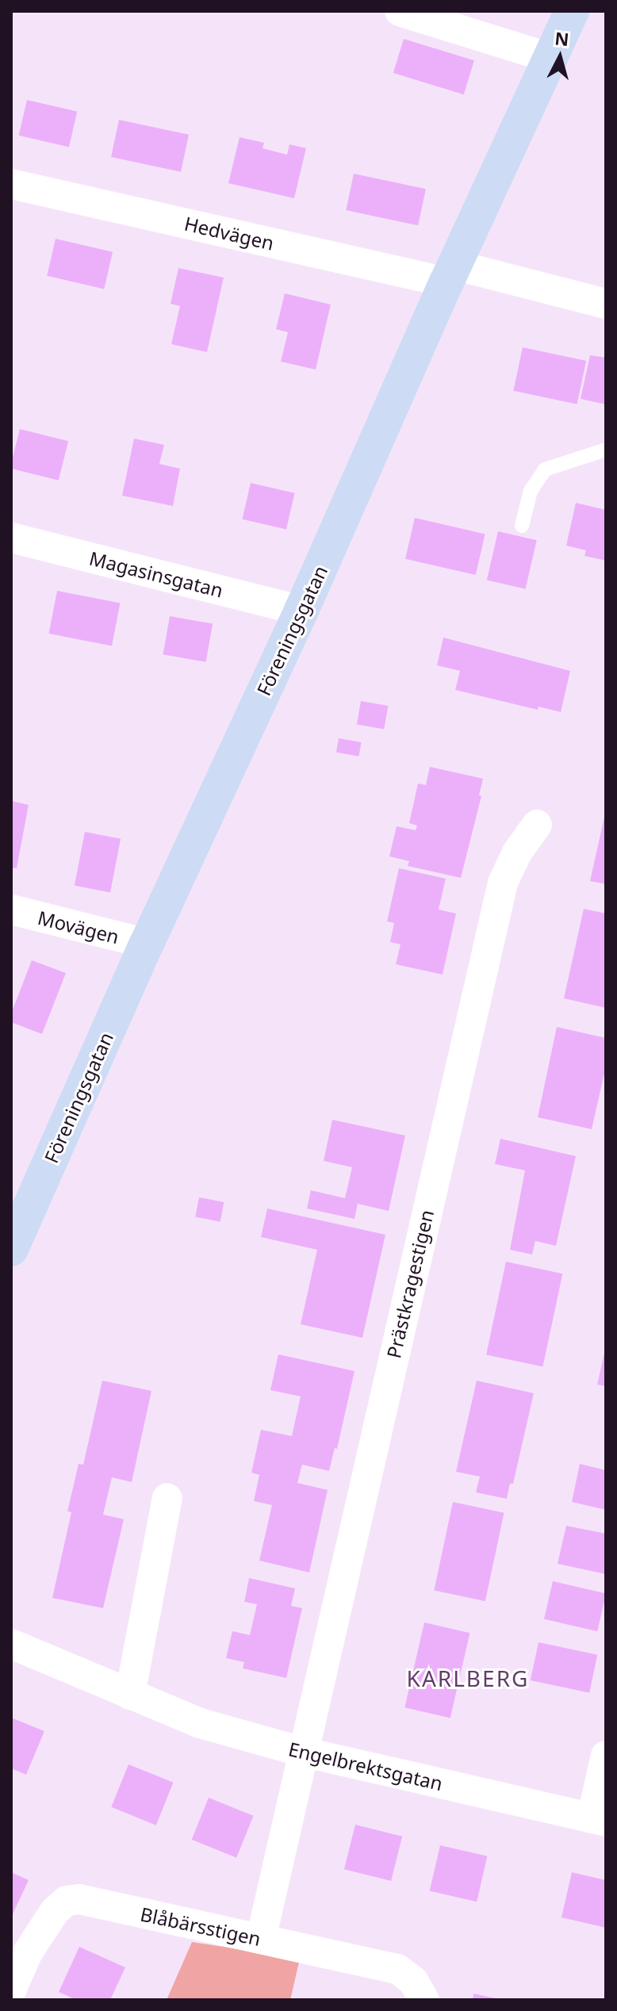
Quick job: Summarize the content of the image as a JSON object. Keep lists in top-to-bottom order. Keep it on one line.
{"streets":{"street":["Hedvägen","Magasinsgatan","Föreningsgatan","Movägen","Prästkragestigen","Engelbrektsgatan","Blåbärsstigen"]},"crossings":[["Hedvägen","Föreningsgatan"],["Magasinsgatan","Föreningsgatan"],["Föreningsgatan","Movägen"],["Prästkragestigen","Engelbrektsgatan"],["Prästkragestigen","Blåbärsstigen"]],"districts":["KARLBERG"],"north":"top"}
